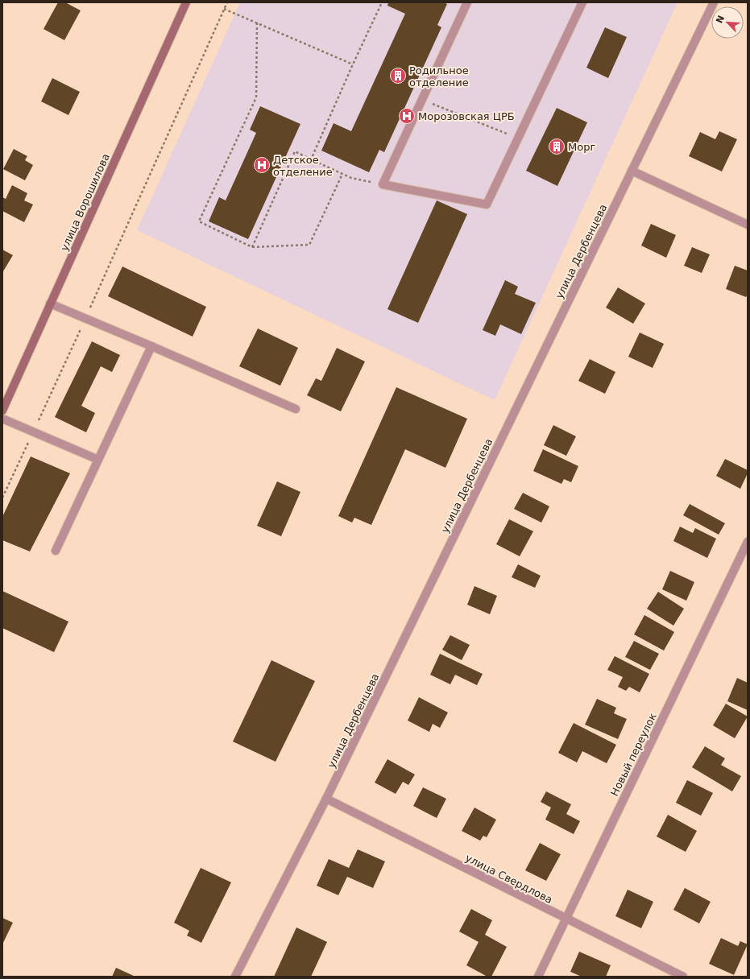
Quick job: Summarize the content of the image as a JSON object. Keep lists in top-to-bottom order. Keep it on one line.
{"streets":{"main road":["улица Ворошилова"],"street":["улица Дербенцева","Новый переулок","улица Свердлова"]},"crossings":[["улица Дербенцева","улица Свердлова"],["Новый переулок","улица Свердлова"]],"places":{"building":["Родильное отделение","Морг"],"hospital":["Морозовская ЦРБ","Детское отделение"]},"north":"top left"}
